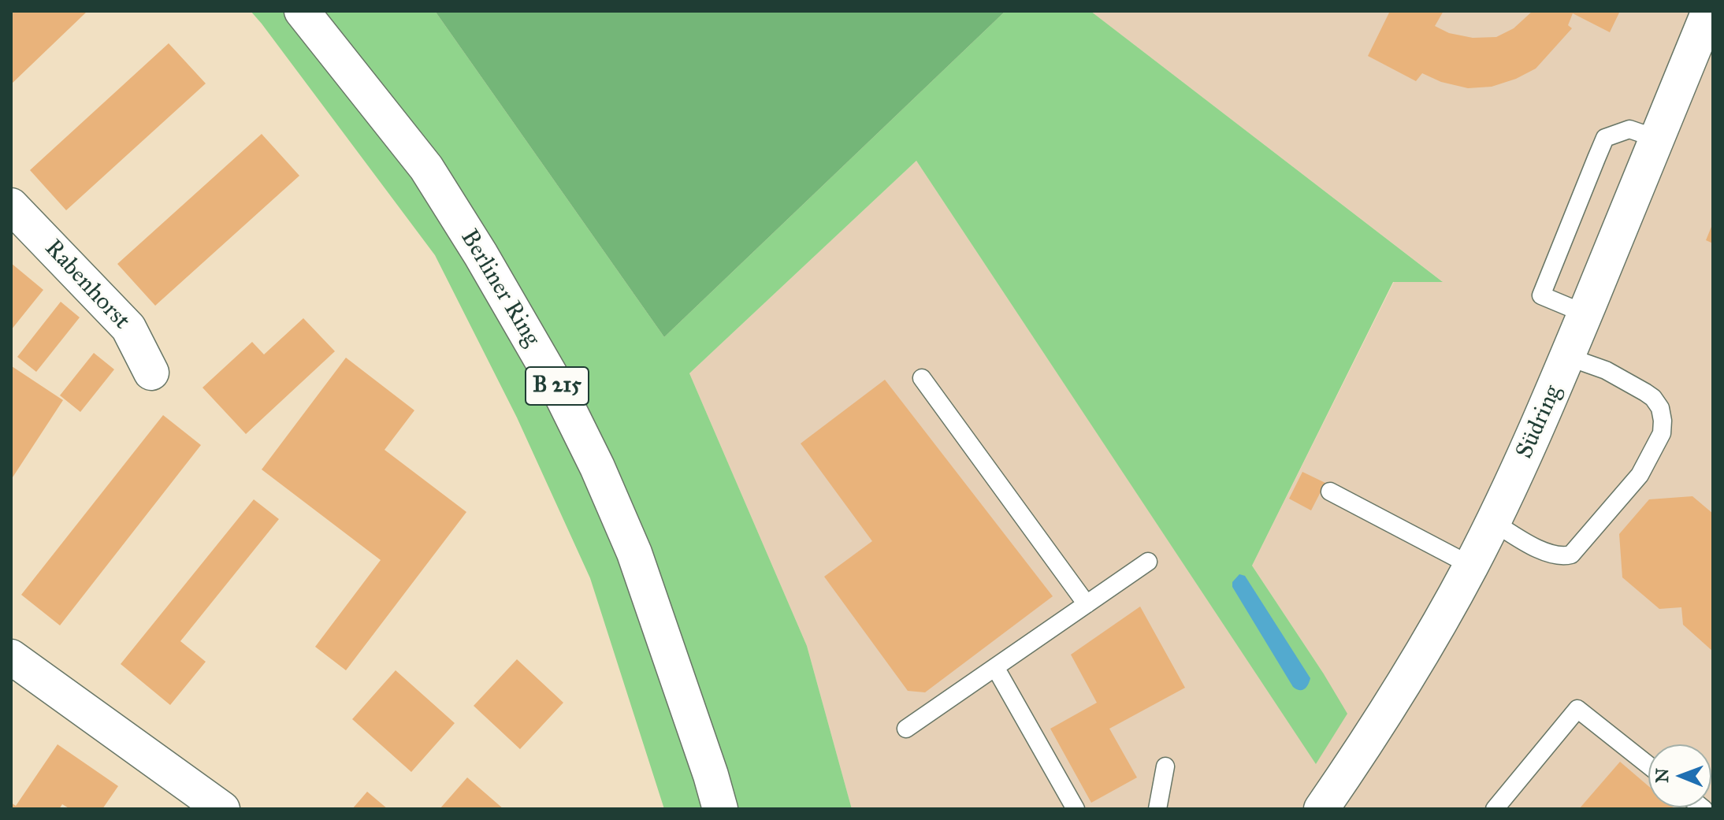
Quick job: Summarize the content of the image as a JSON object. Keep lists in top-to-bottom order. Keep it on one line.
{"streets":{"main road":["Rabenhorst","Berliner Ring","B 215","Südring"]},"north":"left"}
